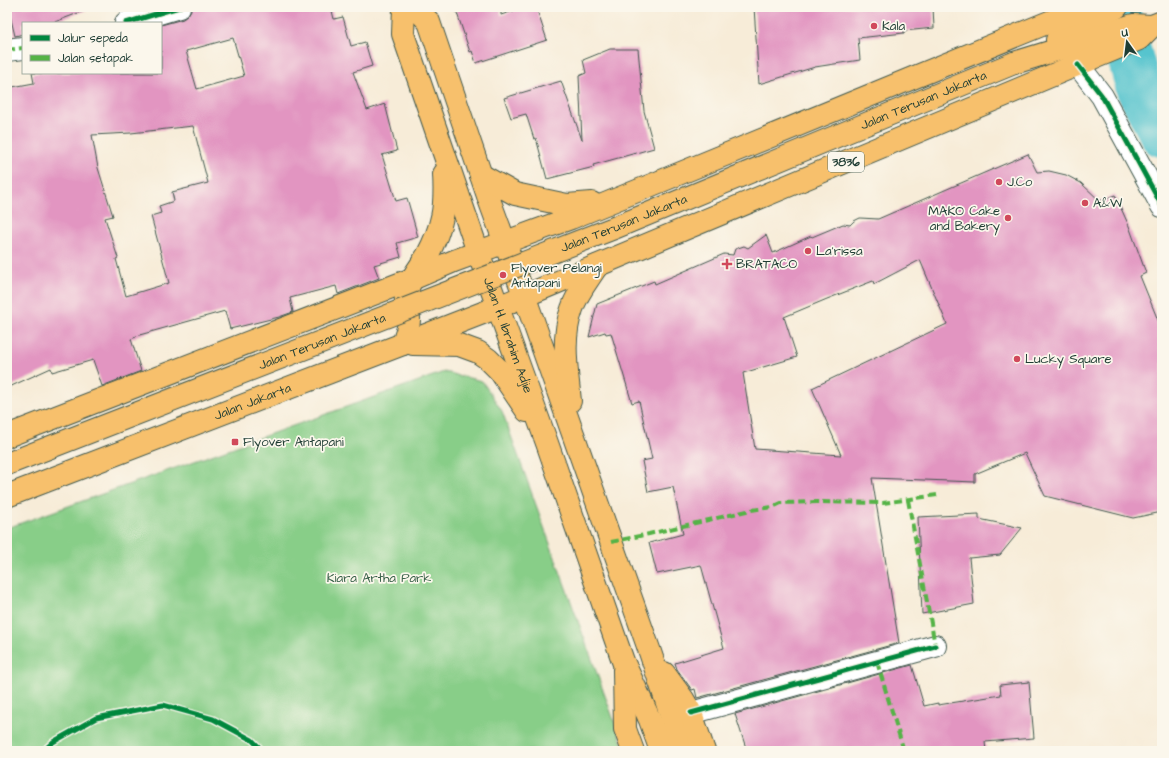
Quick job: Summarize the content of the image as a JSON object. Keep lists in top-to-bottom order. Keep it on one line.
{"streets":{"main road":["Jalan Terusan Jakarta","3836","Jalan H. Ibrahim Adjie","Jalan Jakarta"]},"crossings":[["Jalan Terusan Jakarta","Jalan H. Ibrahim Adjie"],["Jalan Terusan Jakarta","Jalan Jakarta"],["Jalan H. Ibrahim Adjie","Jalan Jakarta"]],"parks":["Kiara Artha Park"],"places":{"other":["Kala","J.Co","A&W","MAKO Cake and Bakery","La'rissa","Flyover Pelangi Antapani","Lucky Square"],"health":["BRATACO"],"transit":["Flyover Antapani"]},"legend":["Jalur sepeda","Jalan setapak"],"north":"top"}
